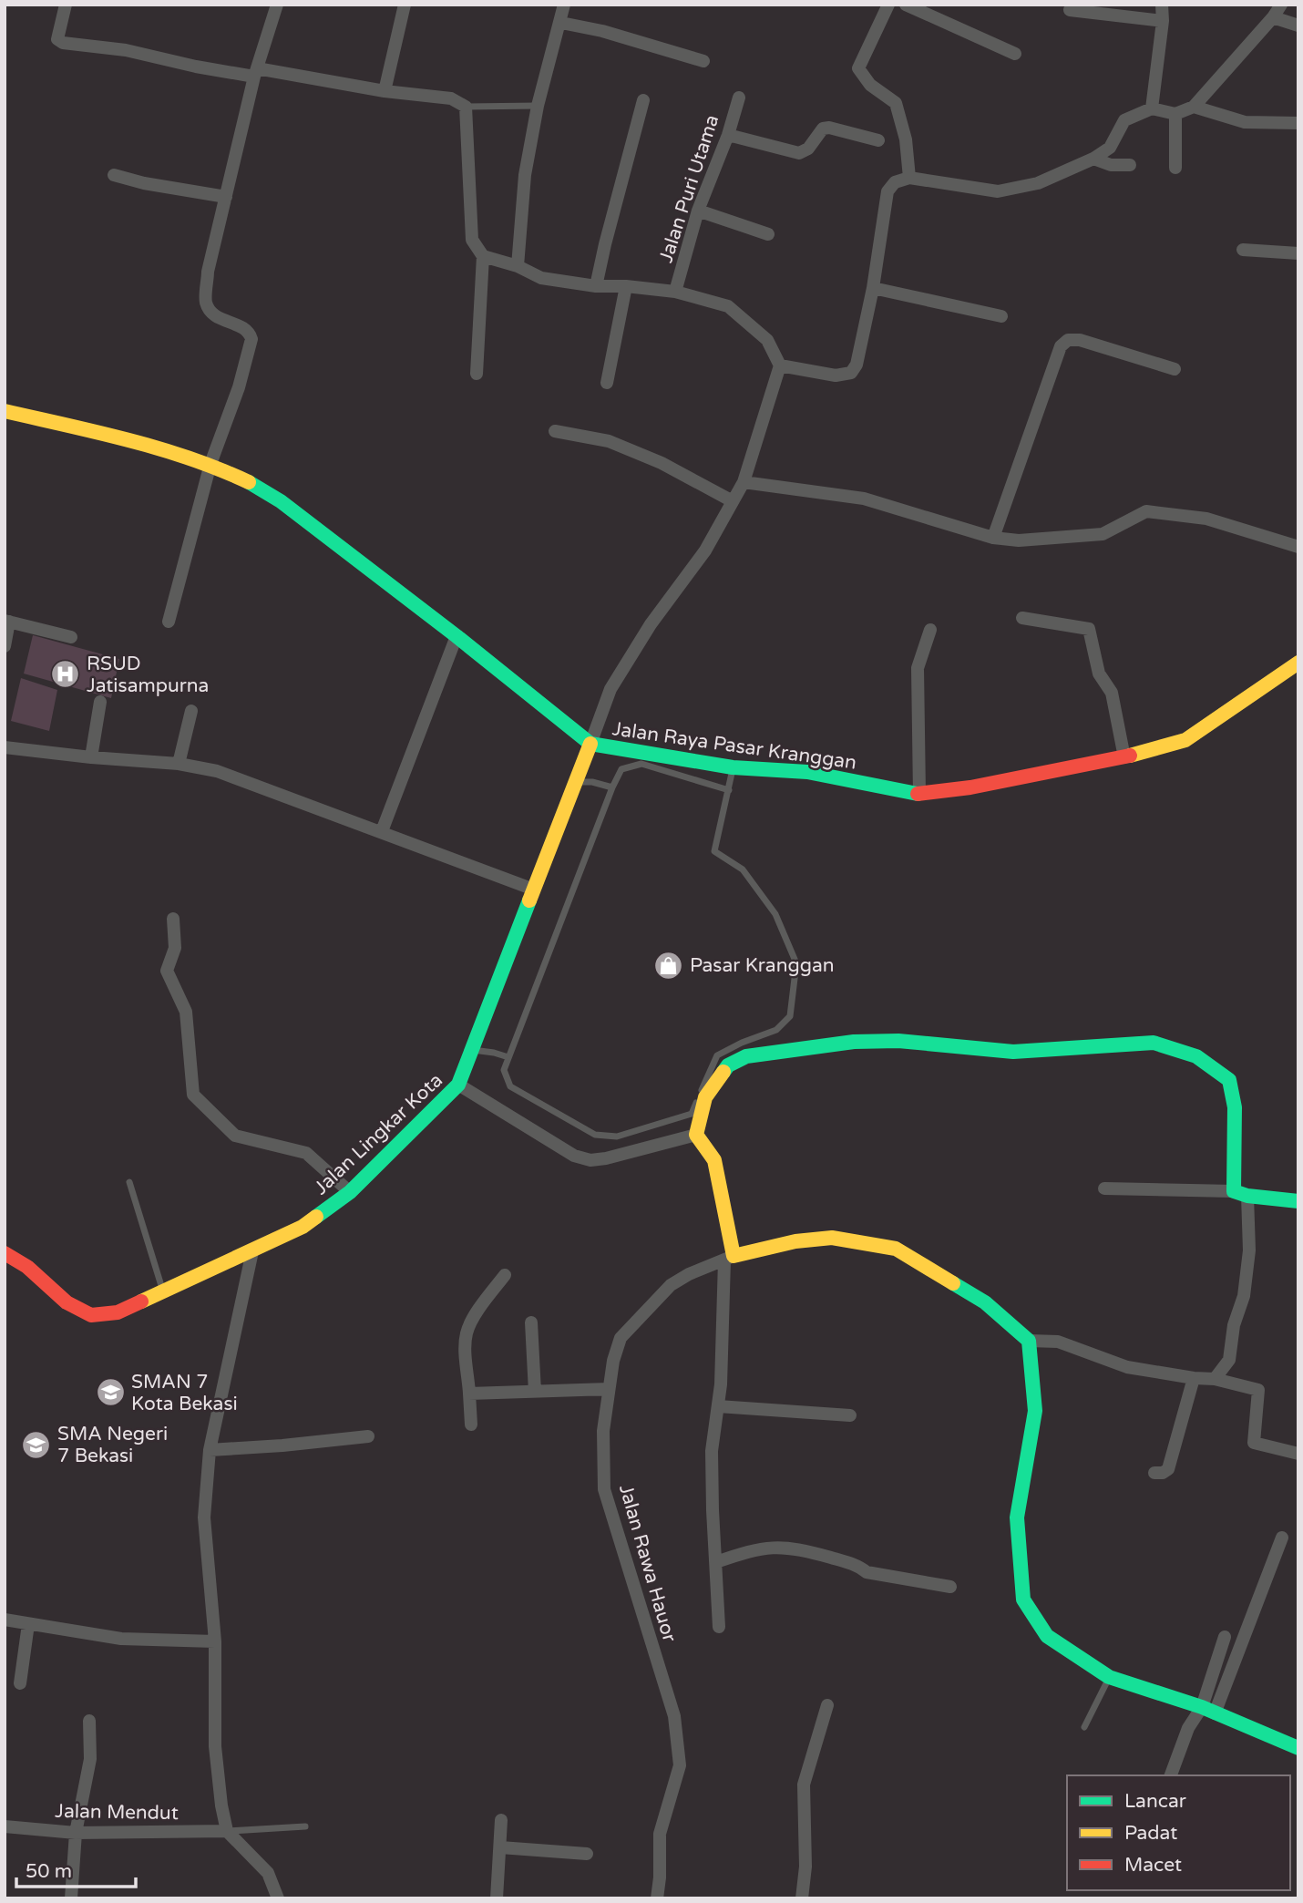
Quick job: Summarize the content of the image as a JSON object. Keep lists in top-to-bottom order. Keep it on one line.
{"streets":{"street":["Jalan Puri Utama","Jalan Raya Pasar Kranggan","Jalan Lingkar Kota","Jalan Rawa Hauor","Jalan Mendut"]},"crossings":[["Jalan Raya Pasar Kranggan","Jalan Lingkar Kota"]],"places":{"hospital":["RSUD Jatisampurna"],"shop":["Pasar Kranggan"],"school or university":["SMAN 7 Kota Bekasi","SMA Negeri 7 Bekasi"]},"legend":["Lancar","Padat","Macet"],"scale_bar":"50 m"}
